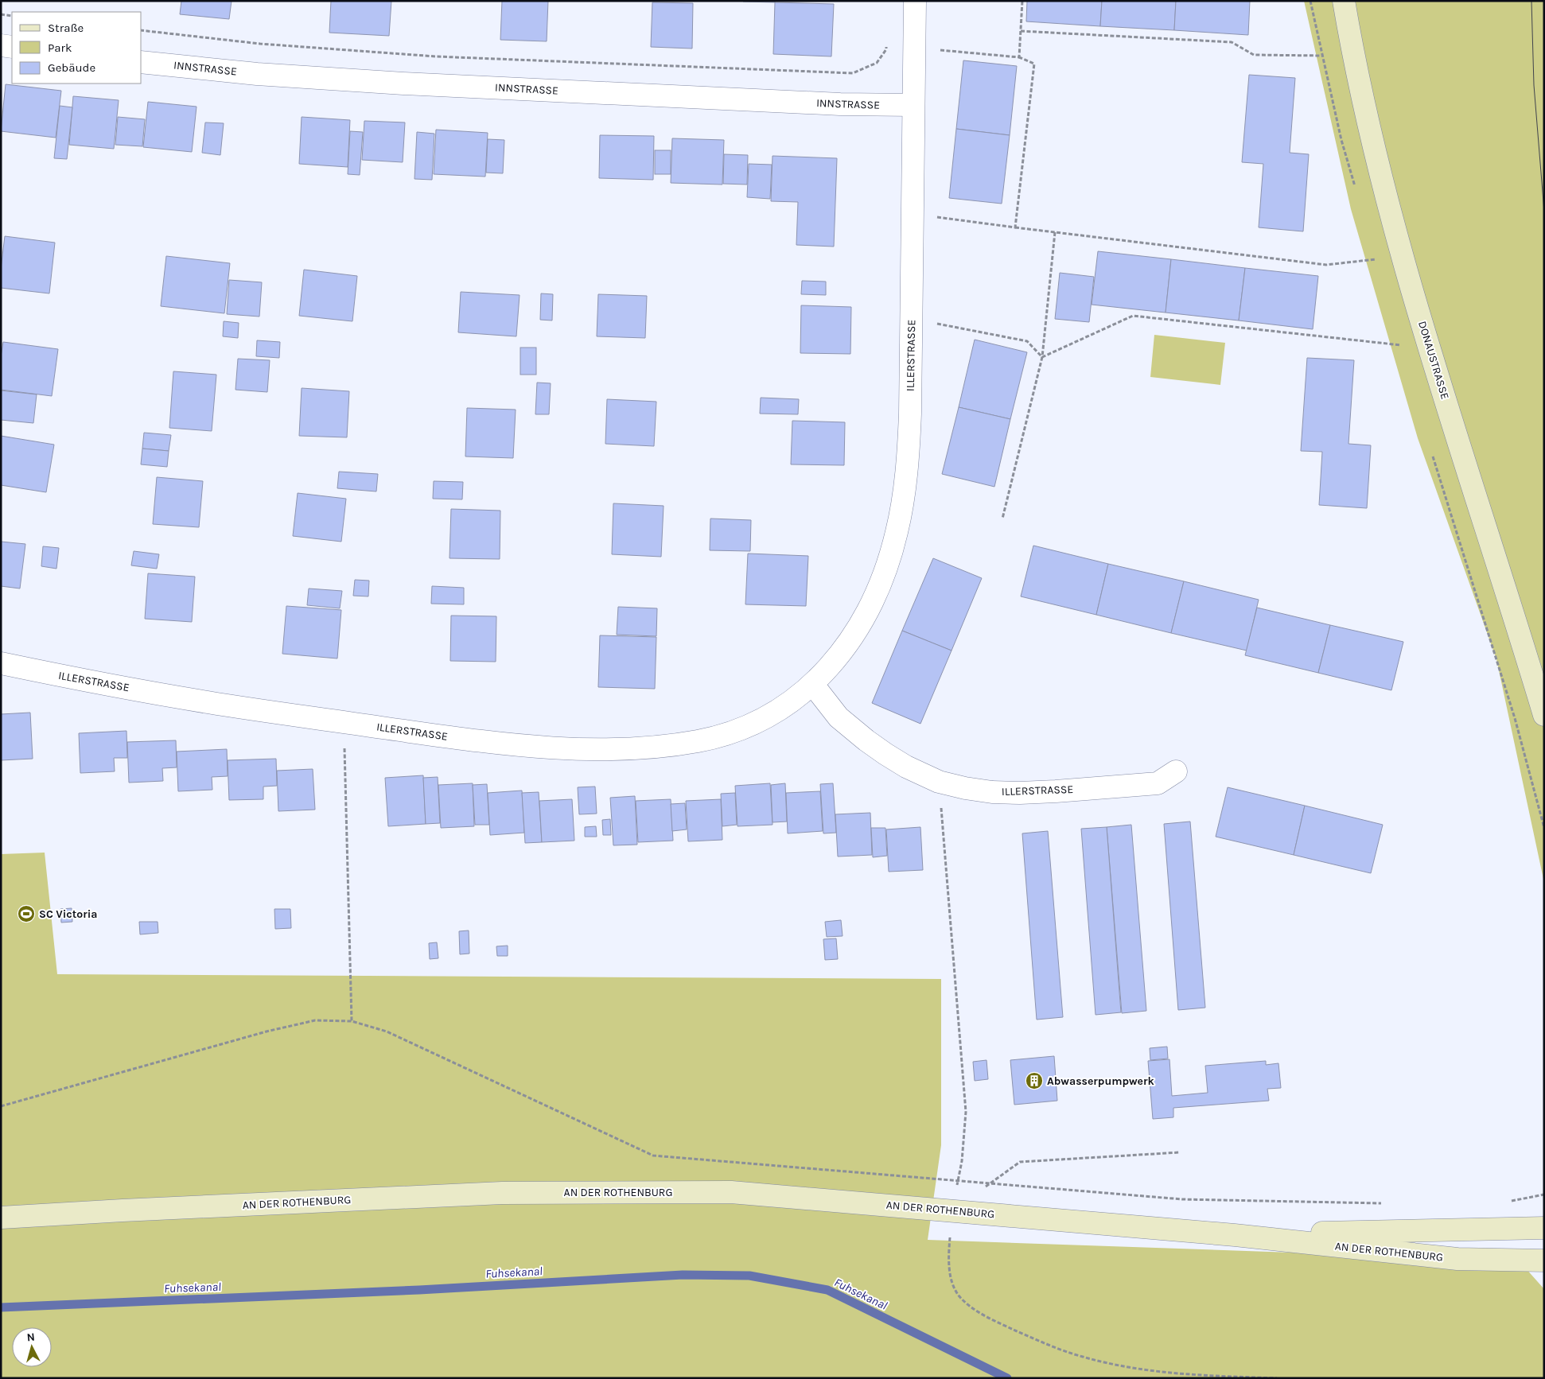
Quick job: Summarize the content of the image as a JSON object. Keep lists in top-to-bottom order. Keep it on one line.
{"streets":{"main road":["DONAUSTRASSE","AN DER ROTHENBURG"],"street":["INNSTRASSE","ILLERSTRASSE"]},"crossings":[["INNSTRASSE","ILLERSTRASSE"]],"water":["Fuhsekanal"],"places":{"sports":["SC Victoria"],"building":["Abwasserpumpwerk"]},"legend":["Straße","Park","Gebäude"],"north":"top"}
